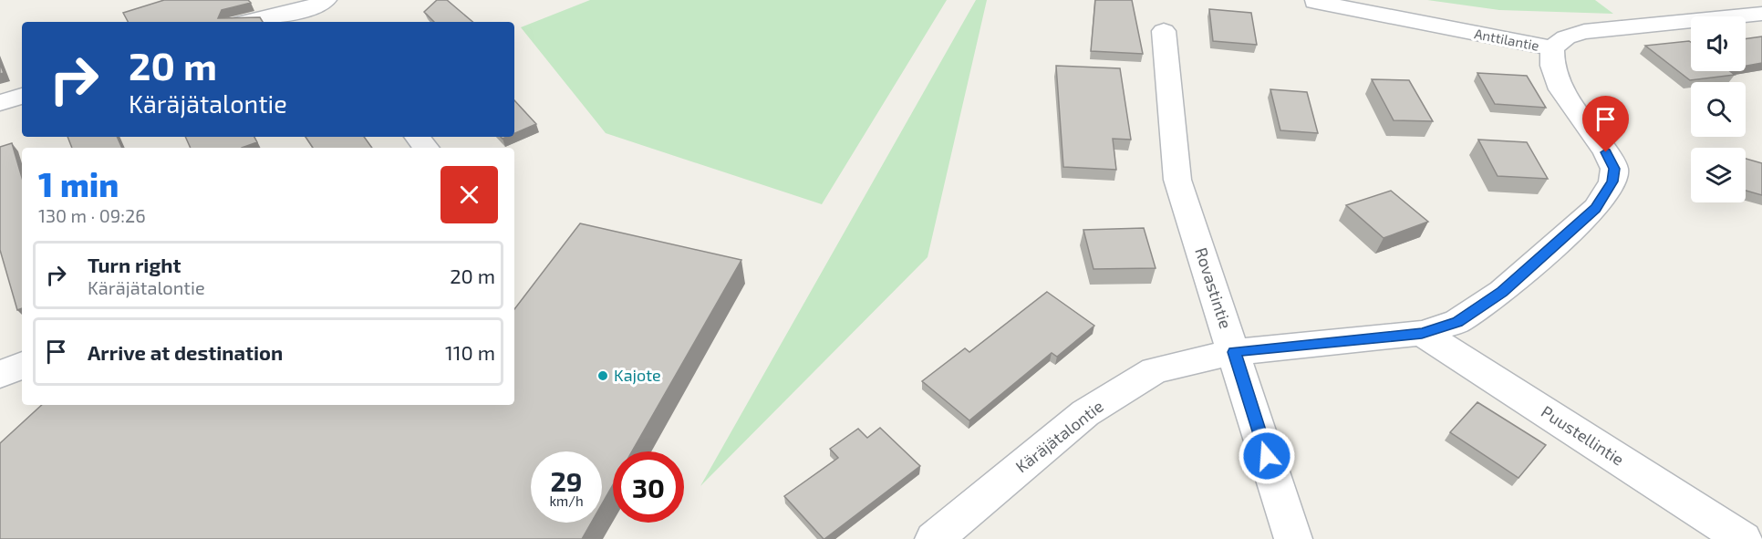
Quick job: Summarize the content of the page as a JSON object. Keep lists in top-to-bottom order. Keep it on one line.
{"streets":{"street":["Anttilantie","Rovastintie","Puustellintie","Käräjätalontie"]},"crossings":[["Anttilantie","Käräjätalontie"],["Rovastintie","Käräjätalontie"],["Puustellintie","Käräjätalontie"]],"places":["Kajote"],"page":{"turn":["20 m","Käräjätalontie"],"heading":["1 min","130 m · 09:26"],"list":[{"name":"Turn right","note":"Käräjätalontie","value":"20 m"},{"name":"Arrive at destination","value":"110 m"}],"speed":"29 km/h","limit":"30"}}
